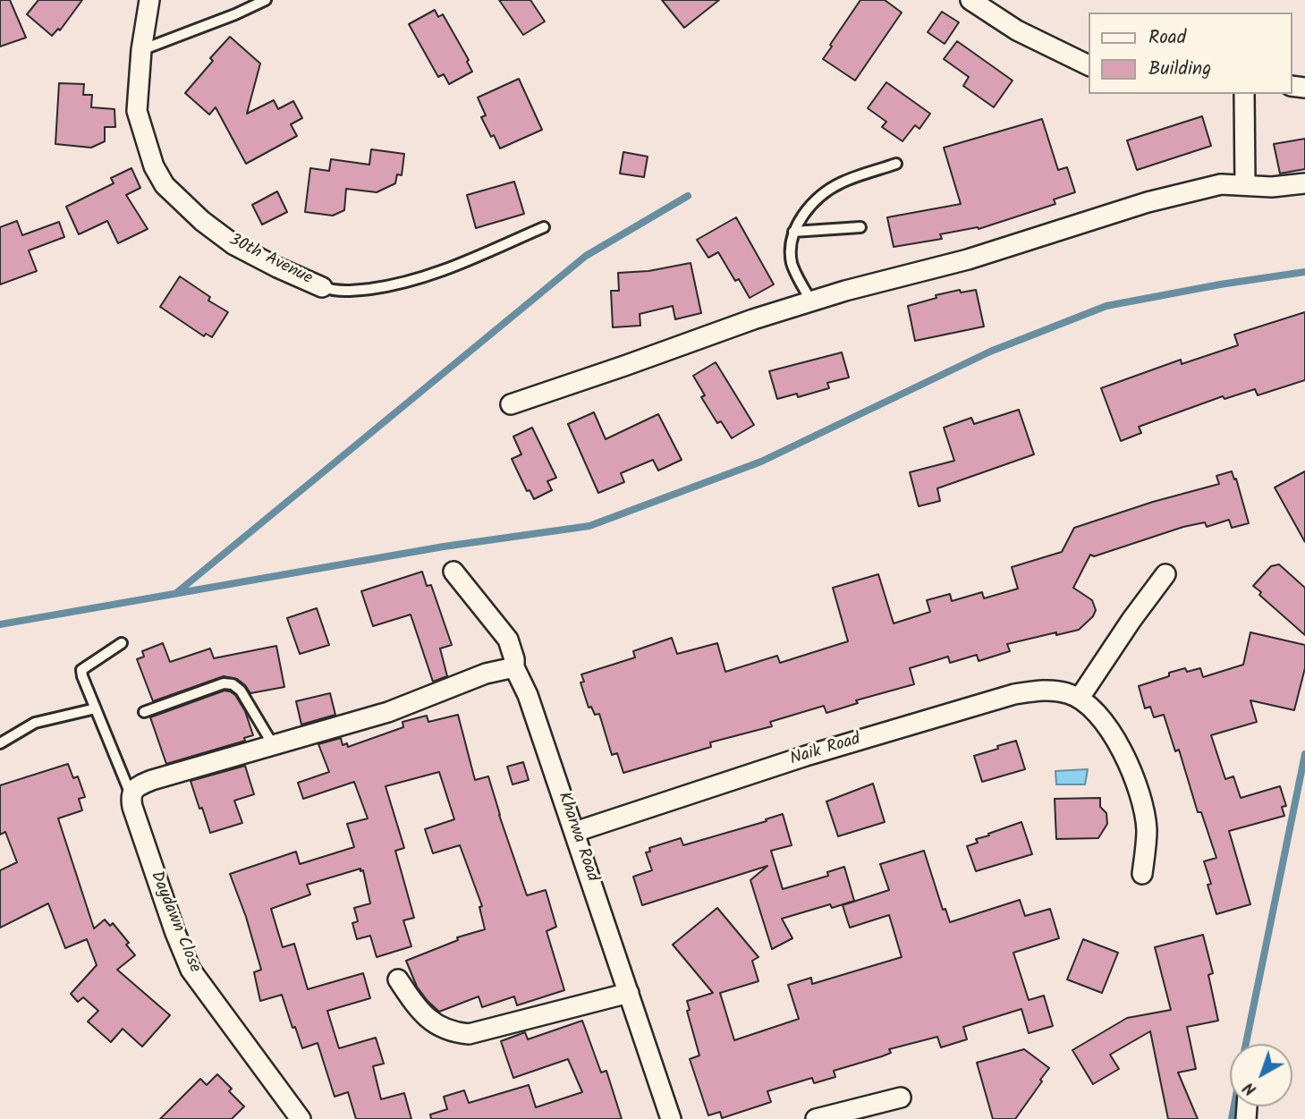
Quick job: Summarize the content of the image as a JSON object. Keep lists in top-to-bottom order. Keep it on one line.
{"streets":{"street":["30th Avenue","Naik Road","Kharwa Road","Daydawn Close"]},"crossings":[["Naik Road","Kharwa Road"]],"legend":["Road","Building"],"north":"bottom left"}
